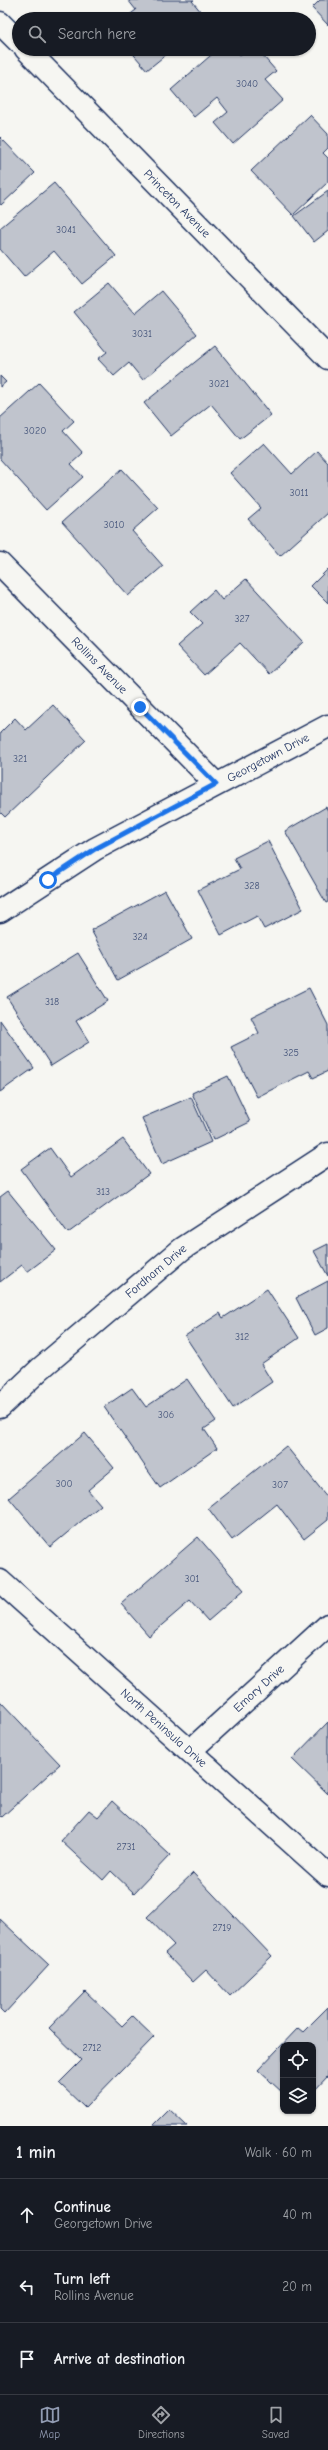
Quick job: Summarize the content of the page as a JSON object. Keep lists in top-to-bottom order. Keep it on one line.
{"streets":{"street":["Princeton Avenue","Rollins Avenue","Georgetown Drive","Fordham Drive","Emory Drive","North Peninsula Drive"]},"crossings":[["Rollins Avenue","Georgetown Drive"],["Emory Drive","North Peninsula Drive"]],"house_numbers":["3040","3041","3031","3021","3020","3011","3010","327","321","328","324","318","325","313","312","306","300","307","301","2731","2719","2712"],"page":{"search":"Search here","heading":["1 min","Walk · 60 m"],"list":[["Continue","Georgetown Drive","40 m"],["Turn left","Rollins Avenue","20 m"],"Arrive at destination"],"nav":["Map","Directions","Saved"]}}
